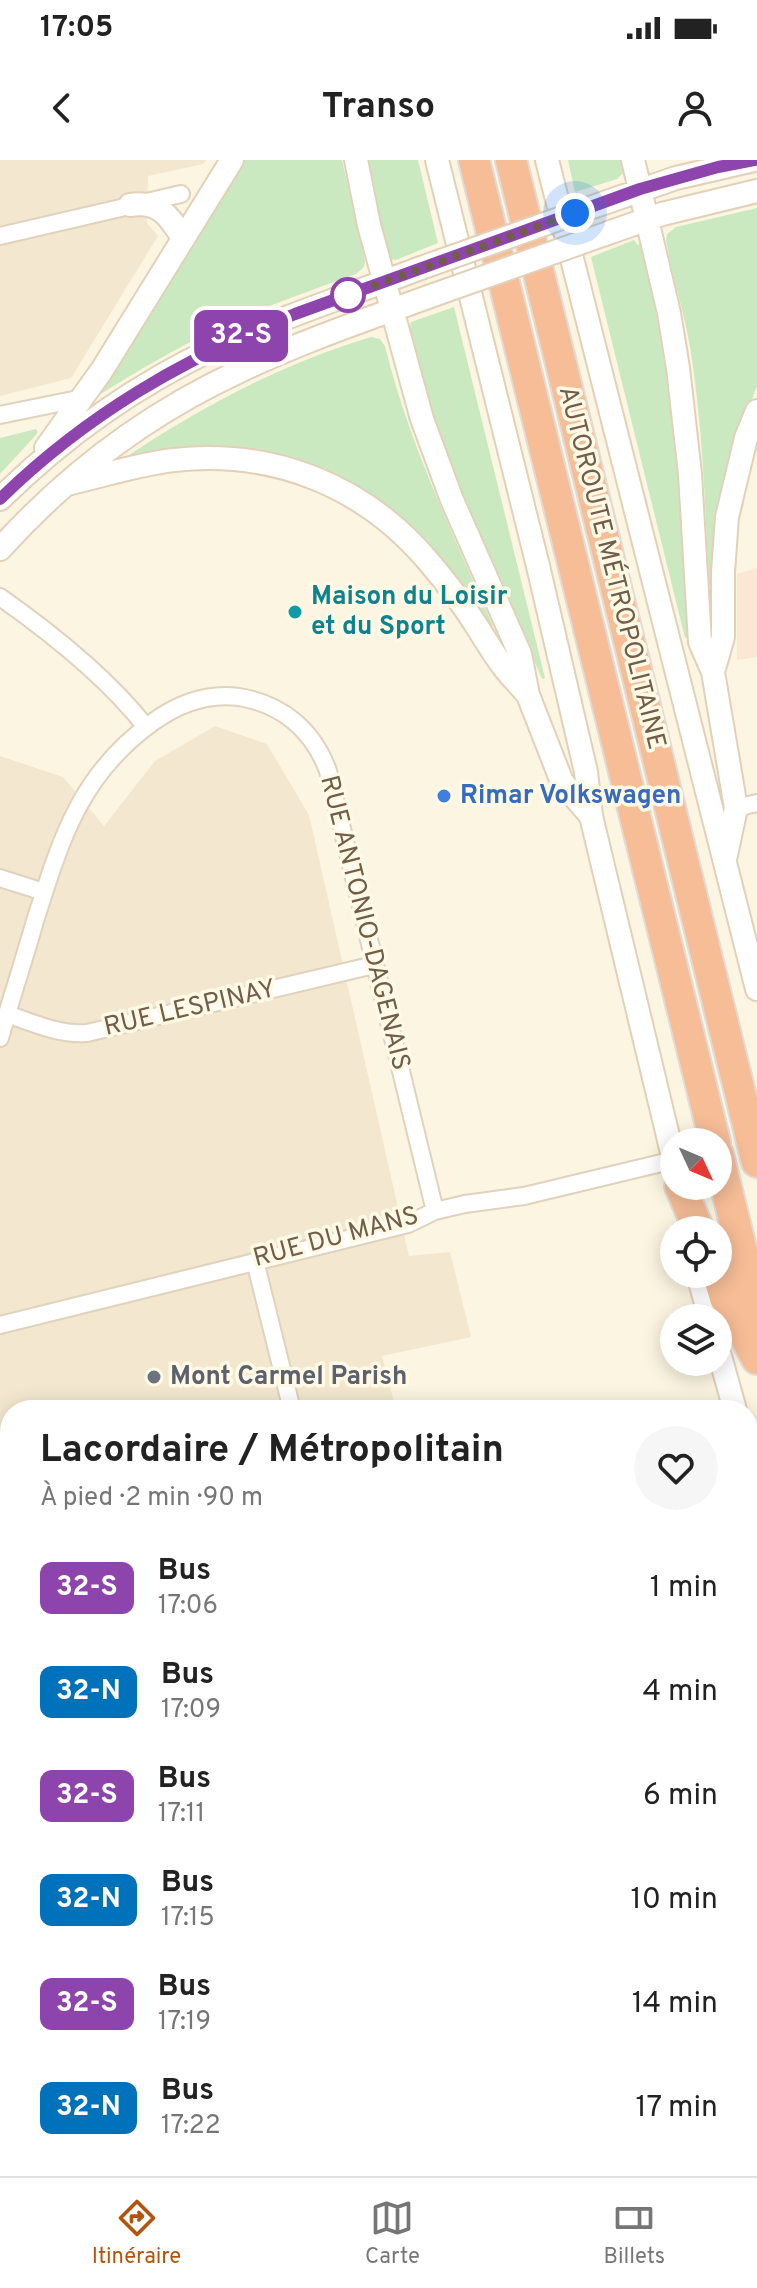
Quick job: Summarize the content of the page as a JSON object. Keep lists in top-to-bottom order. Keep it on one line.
{"streets":{"highway":["AUTOROUTE MÉTROPOLITAINE"],"street":["RUE ANTONIO-DAGENAIS","RUE LESPINAY","RUE DU MANS"]},"crossings":[["RUE ANTONIO-DAGENAIS","RUE LESPINAY"],["RUE ANTONIO-DAGENAIS","RUE DU MANS"]],"places":["Maison du Loisir et du Sport","Rimar Volkswagen","Mont Carmel Parish"],"lines":["bus line 32-S"],"north":"bottom right","page":{"status":"17:05","header":"Transo","on_map":"32-S","heading":["Lacordaire / Métropolitain","À pied · 2 min · 90 m"],"list":[{"mark":"32-S","name":"Bus","note":"17:06","value":"1 min"},{"mark":"32-N","name":"Bus","note":"17:09","value":"4 min"},{"mark":"32-S","name":"Bus","note":"17:11","value":"6 min"},{"mark":"32-N","name":"Bus","note":"17:15","value":"10 min"},{"mark":"32-S","name":"Bus","note":"17:19","value":"14 min"},{"mark":"32-N","name":"Bus","note":"17:22","value":"17 min"}],"tabs":["Itinéraire","Carte","Billets"]}}
